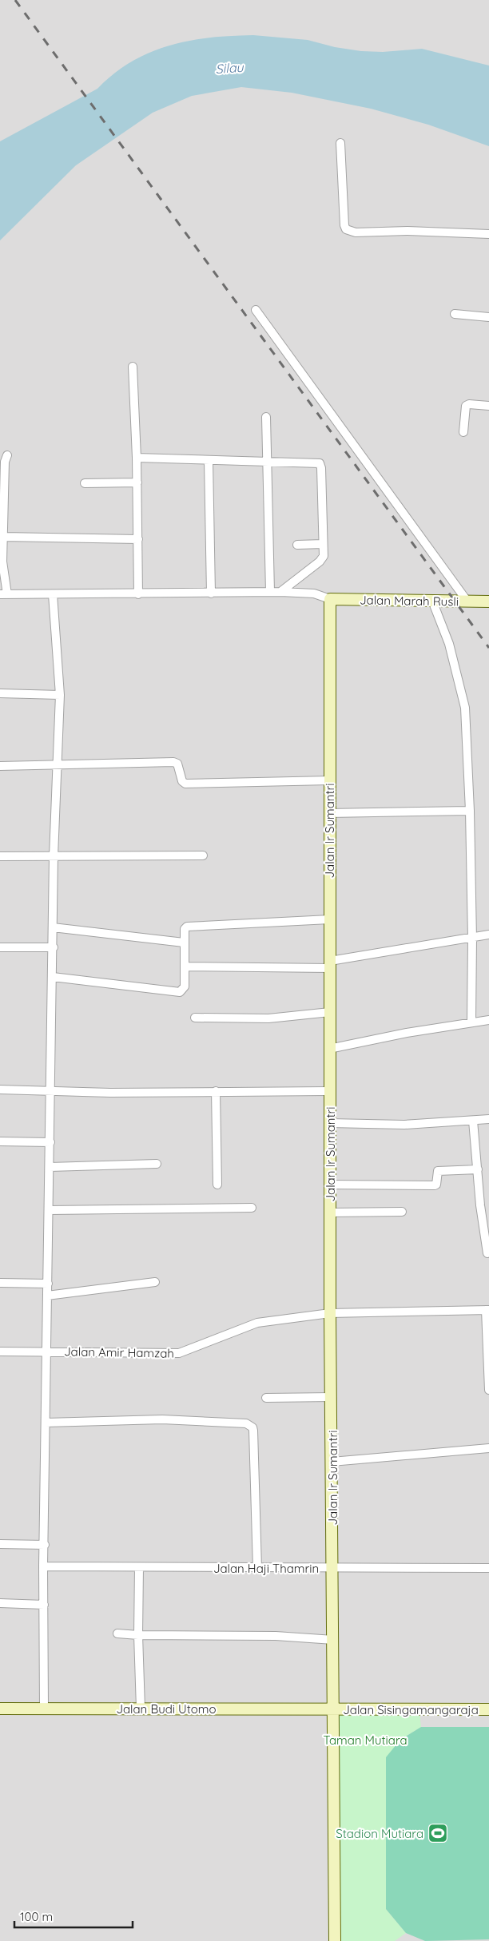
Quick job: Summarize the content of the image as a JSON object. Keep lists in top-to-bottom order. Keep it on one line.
{"streets":{"main road":["Jalan Marah Rusli","Jalan Ir Sumantri","Jalan Budi Utomo","Jalan Sisingamangaraja"],"street":["Jalan Amir Hamzah","Jalan Haji Thamrin"]},"crossings":[["Jalan Marah Rusli","Jalan Ir Sumantri"],["Jalan Ir Sumantri","Jalan Amir Hamzah"],["Jalan Ir Sumantri","Jalan Haji Thamrin"],["Jalan Ir Sumantri","Jalan Budi Utomo"],["Jalan Ir Sumantri","Jalan Sisingamangaraja"],["Jalan Budi Utomo","Jalan Sisingamangaraja"]],"water":["Silau"],"parks":["Taman Mutiara"],"places":{"sports":["Stadion Mutiara"]},"scale_bar":"100 m"}
